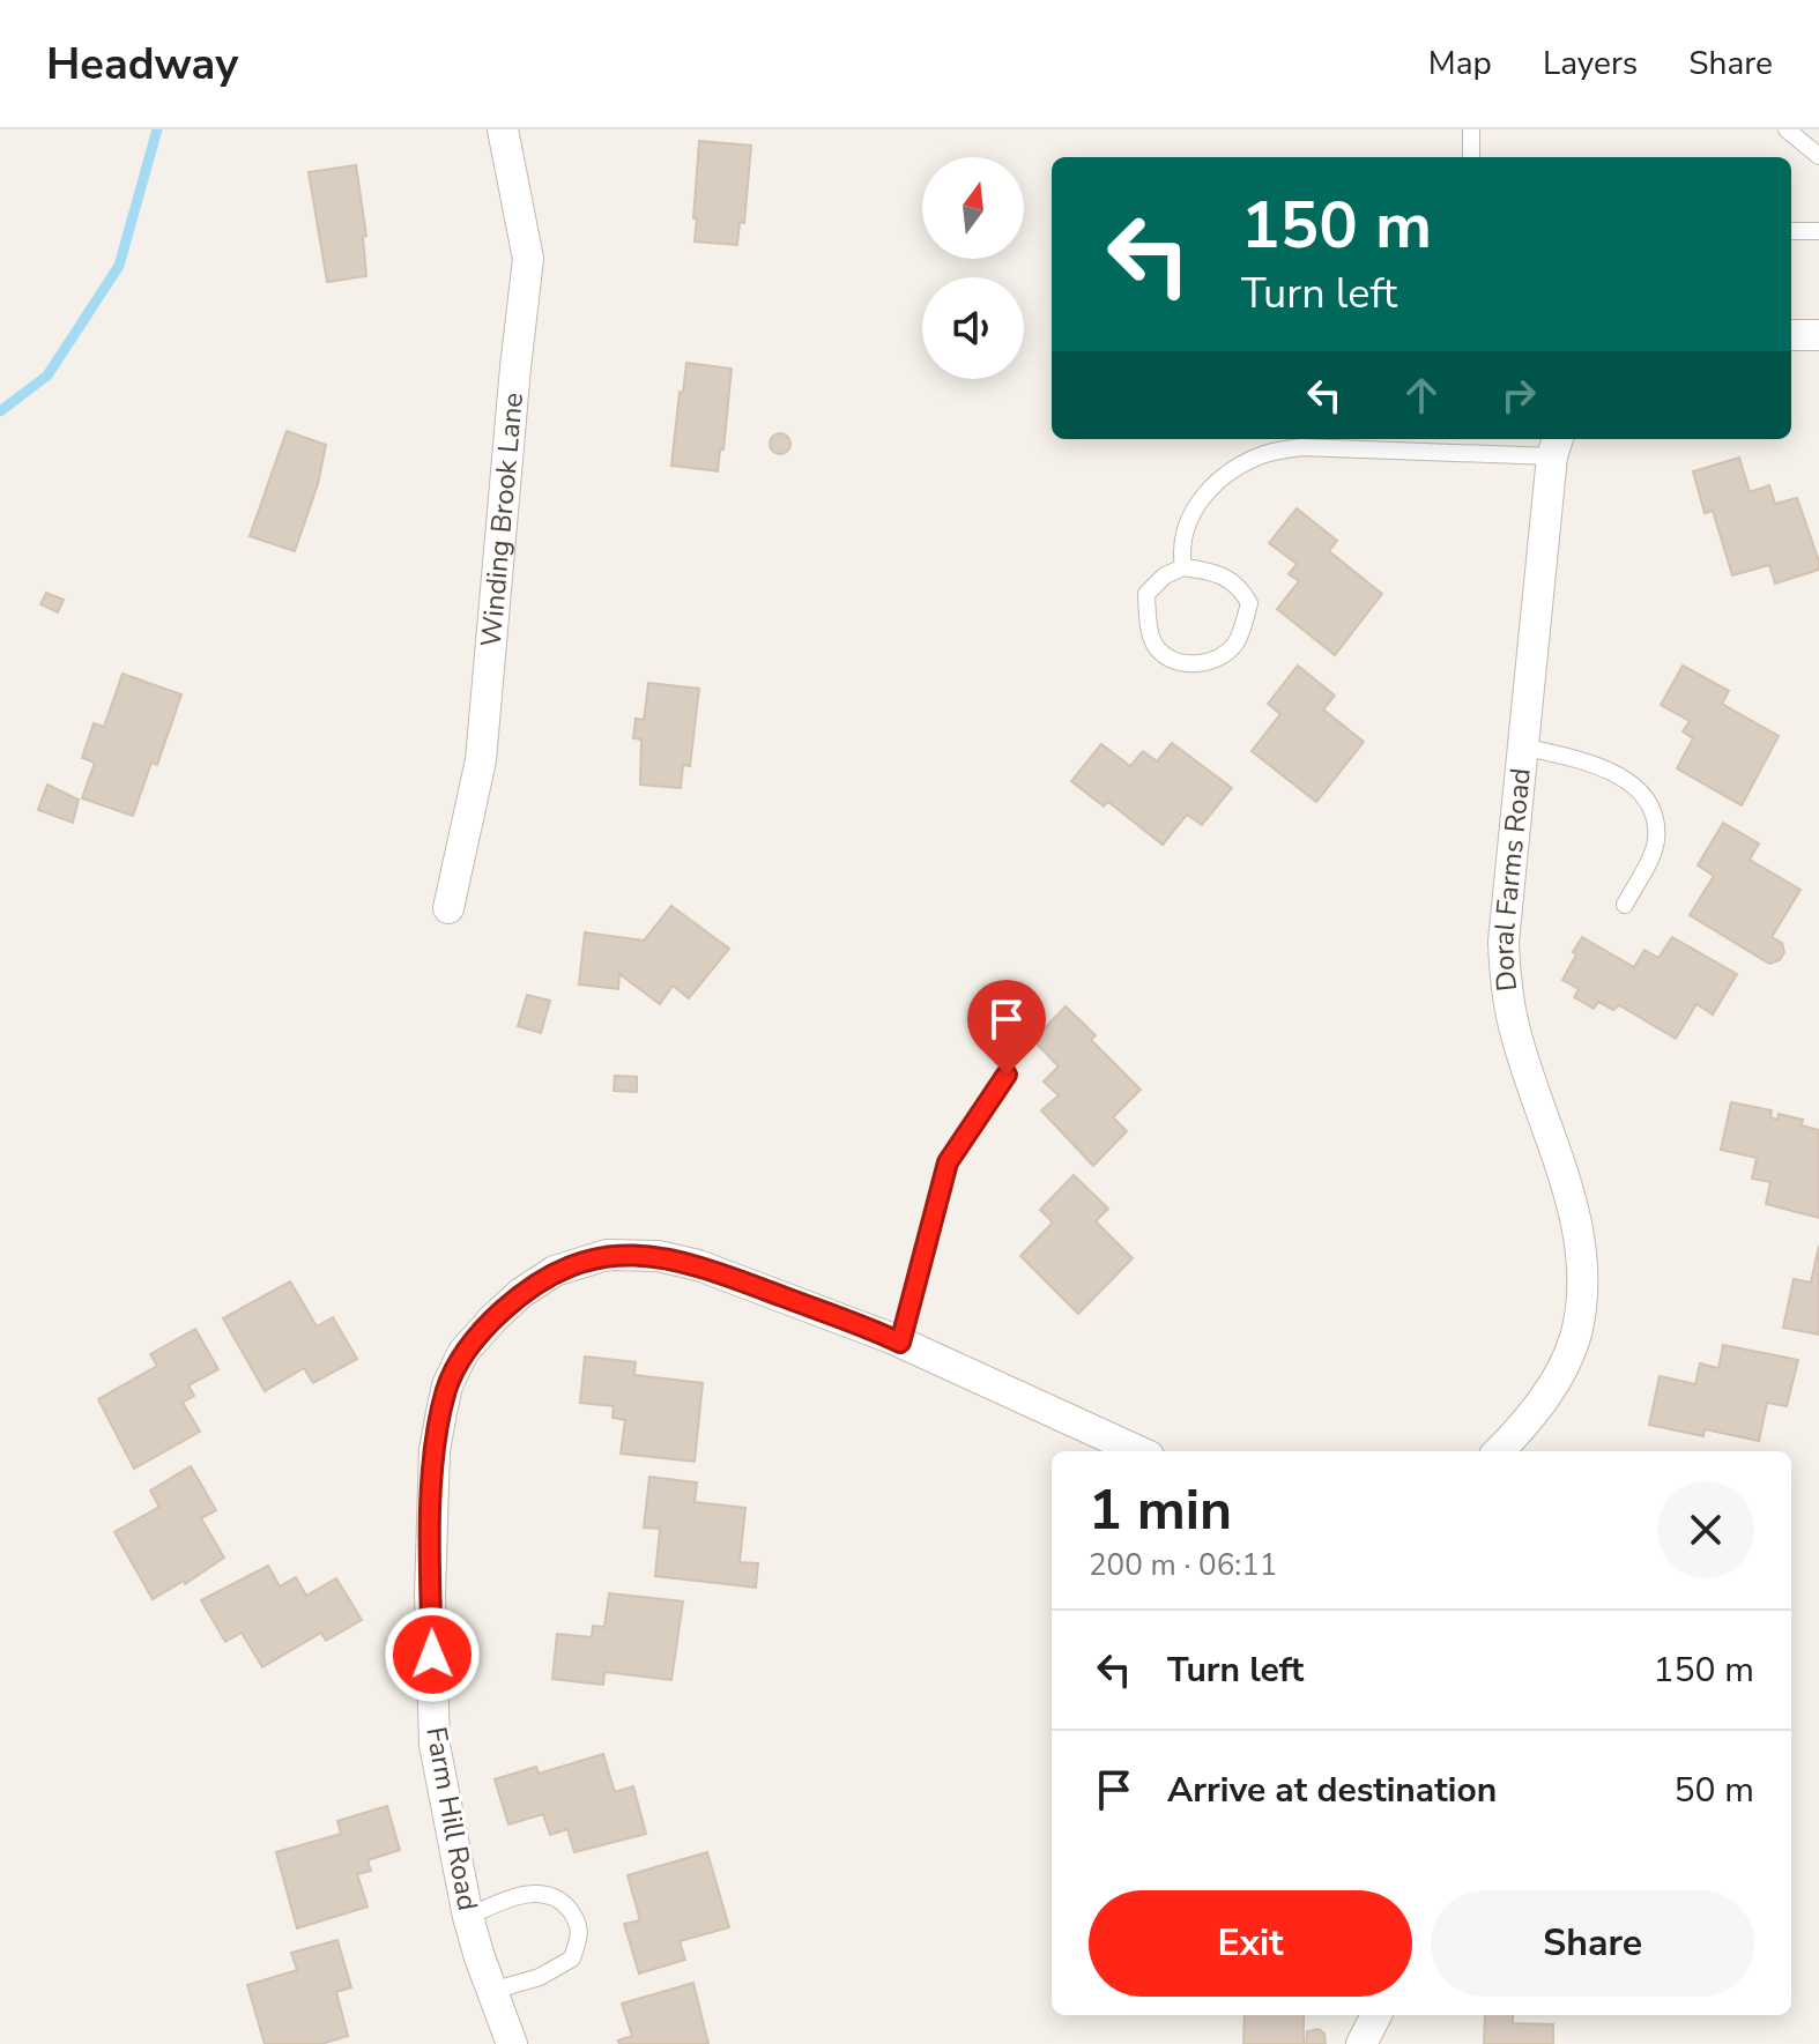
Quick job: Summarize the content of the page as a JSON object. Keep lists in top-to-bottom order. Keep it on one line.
{"streets":{"street":["Winding Brook Lane","Doral Farms Road","Farm Hill Road"]},"north":"top","page":{"header":"Headway","nav":["Map","Layers","Share"],"turn":["150 m","Turn left"],"heading":["1 min","200 m · 06:11"],"list":[{"name":"Turn left","value":"150 m"},{"name":"Arrive at destination","value":"50 m"}],"buttons":["Exit","Share"]}}
